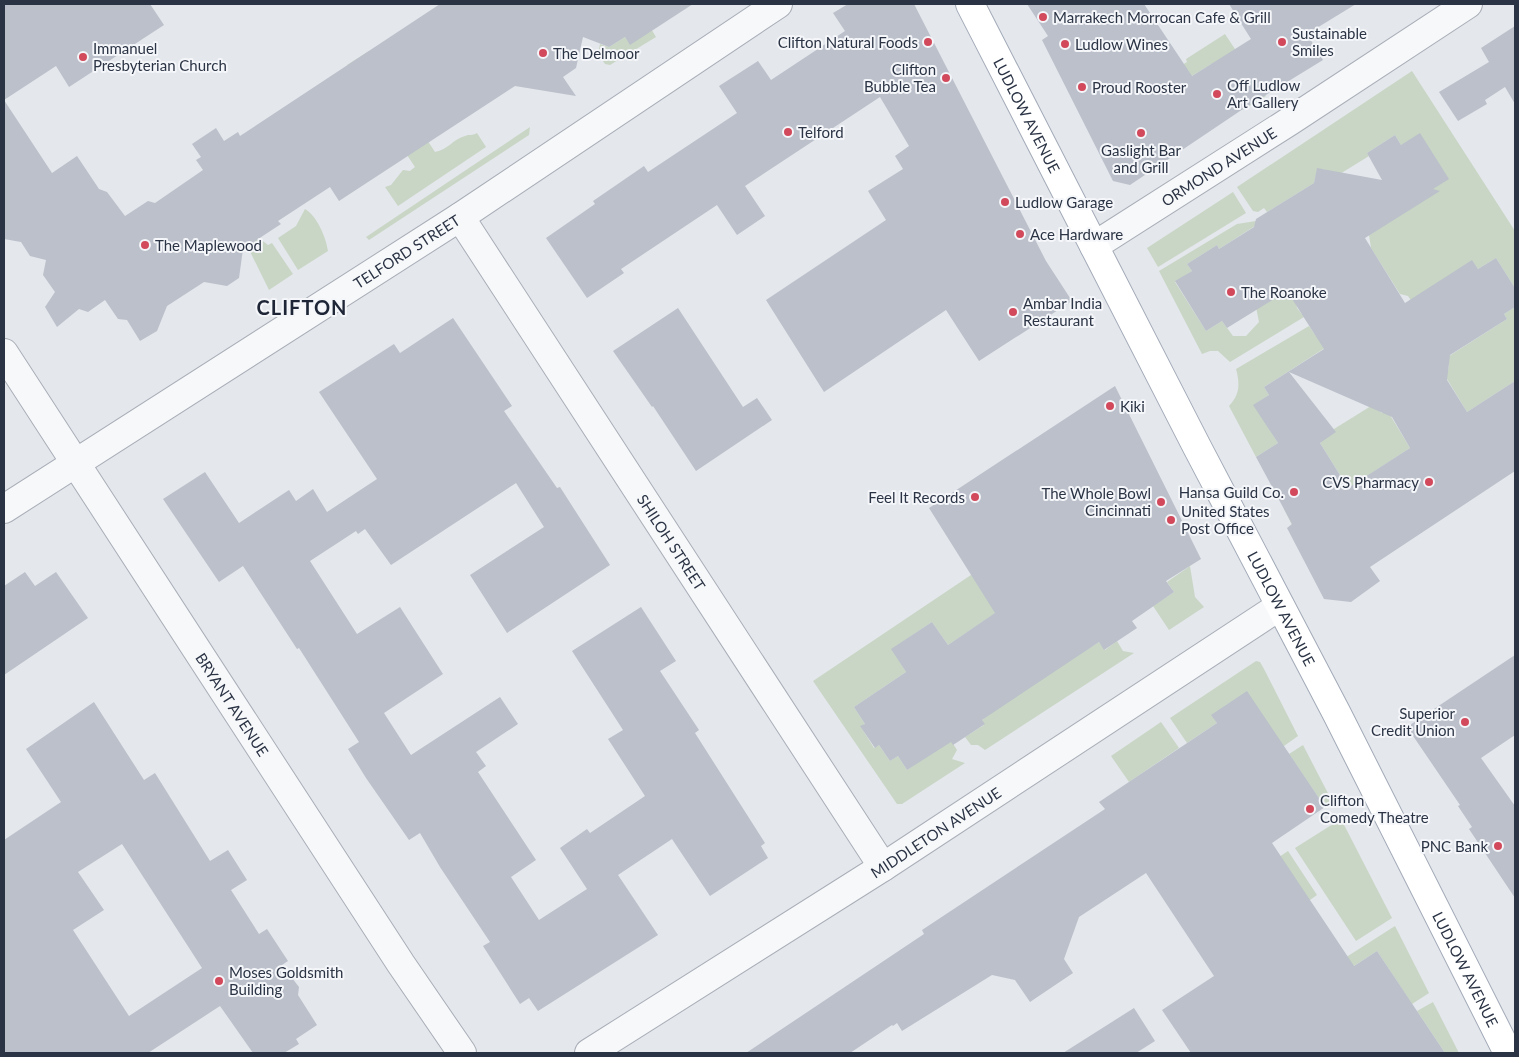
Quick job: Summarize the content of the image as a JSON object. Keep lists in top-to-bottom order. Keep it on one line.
{"streets":{"main road":["LUDLOW AVENUE"],"street":["ORMOND AVENUE","TELFORD STREET","SHILOH STREET","BRYANT AVENUE","MIDDLETON AVENUE"]},"crossings":[["LUDLOW AVENUE","ORMOND AVENUE"],["LUDLOW AVENUE","MIDDLETON AVENUE"],["TELFORD STREET","SHILOH STREET"],["TELFORD STREET","BRYANT AVENUE"],["SHILOH STREET","MIDDLETON AVENUE"]],"districts":["CLIFTON"],"places":["Marrakech Morrocan Cafe & Grill","Clifton Natural Foods","Sustainable Smiles","Ludlow Wines","The Delmoor","Immanuel Presbyterian Church","Clifton Bubble Tea","Proud Rooster","Off Ludlow Art Gallery","Telford","Gaslight Bar and Grill","Ludlow Garage","Ace Hardware","The Maplewood","The Roanoke","Ambar India Restaurant","Kiki","CVS Pharmacy","Hansa Guild Co.","Feel It Records","The Whole Bowl Cincinnati","United States Post Office","Superior Credit Union","Clifton Comedy Theatre","PNC Bank","Moses Goldsmith Building"]}
